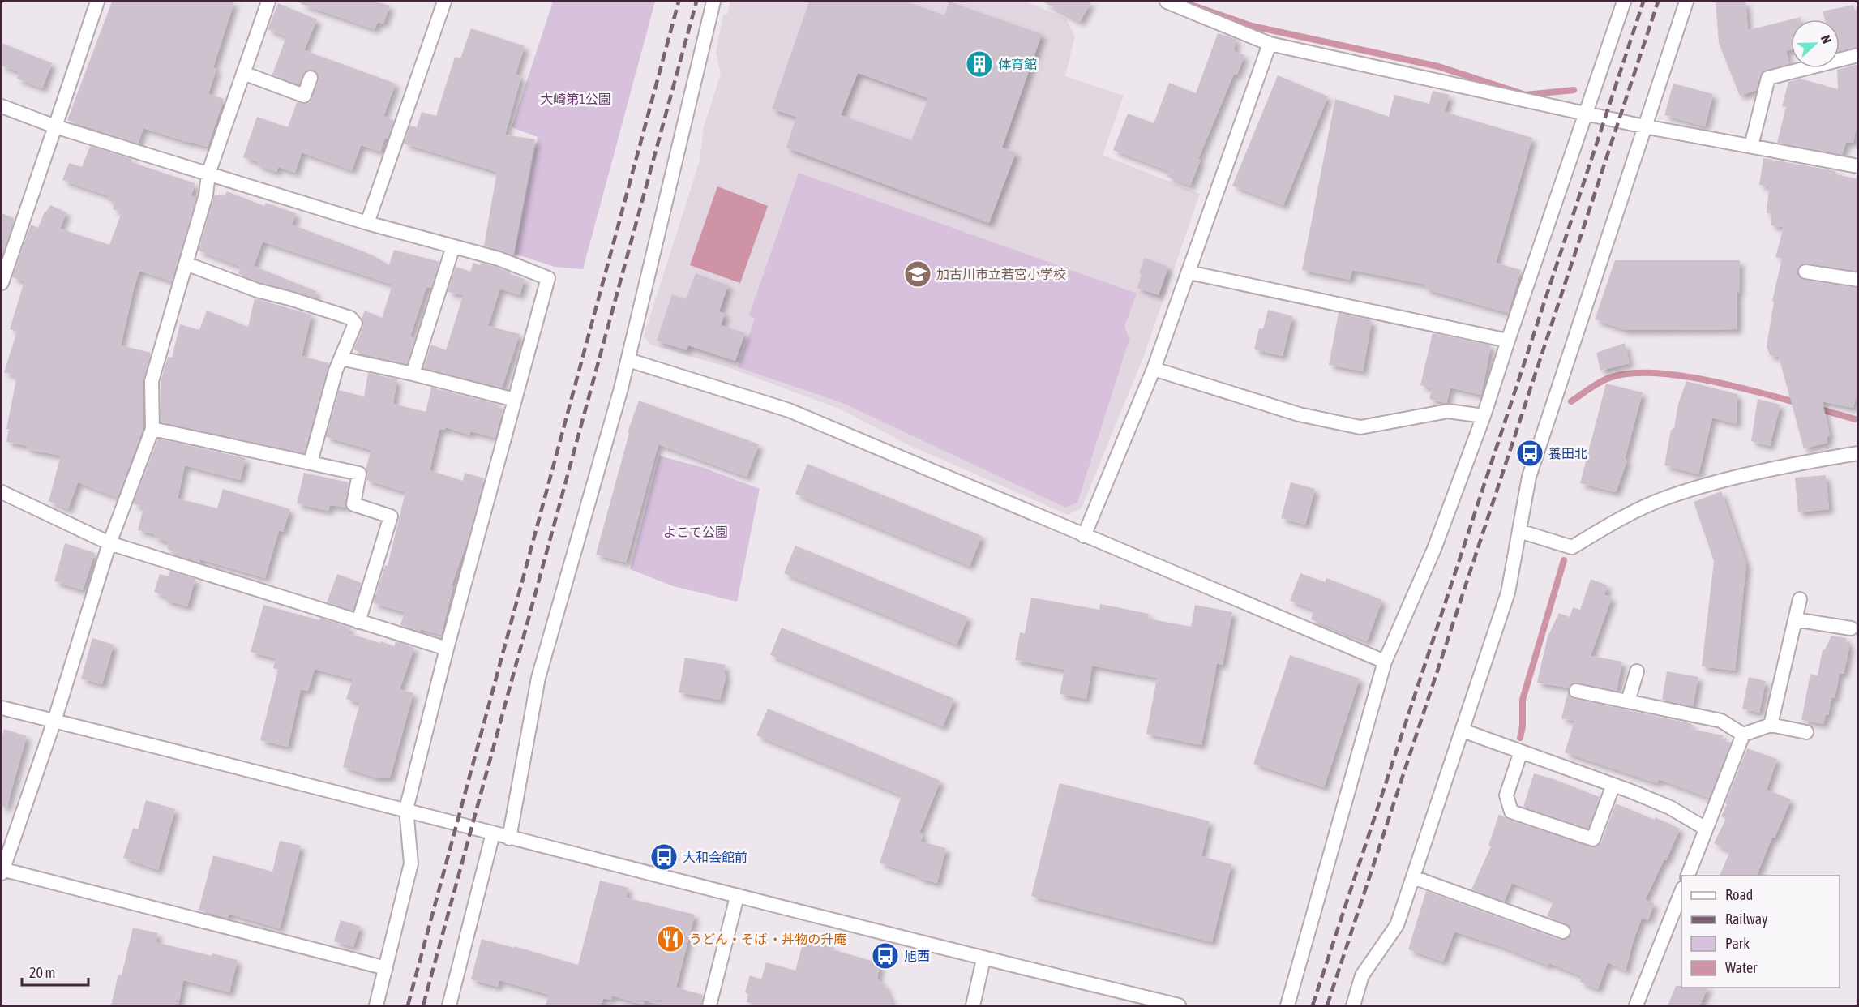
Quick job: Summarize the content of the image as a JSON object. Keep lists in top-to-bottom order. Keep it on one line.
{"parks":["大崎第1公園","よこて公園"],"places":{"building":["体育館"],"school or university":["加古川市立若宮小学校"],"bus stop":["養田北","大和会館前","旭西"],"restaurant":["うどん・そば ・丼物の升庵"]},"legend":["Road","Railway","Park","Water"],"scale_bar":"20 m","north":"right"}
